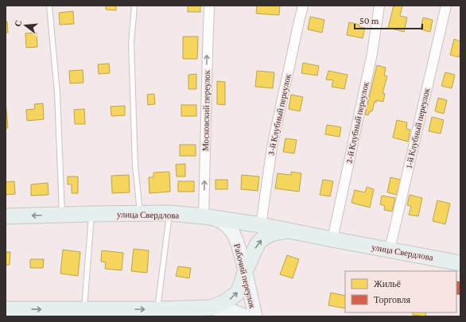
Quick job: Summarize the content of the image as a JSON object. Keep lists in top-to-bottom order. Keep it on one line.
{"streets":{"main road":["улица Свердлова","Рабочий переулок"],"street":["Московский переулок","3-й Клубный переулок","2-й Клубный переулок","1-й Клубный переулок"]},"crossings":[["Московский переулок","улица Свердлова"],["Московский переулок","Рабочий переулок"],["3-й Клубный переулок","улица Свердлова"],["2-й Клубный переулок","улица Свердлова"],["1-й Клубный переулок","улица Свердлова"],["улица Свердлова","Рабочий переулок"]],"one_way":["Московский переулок"],"legend":["Жильё","Торговля"],"scale_bar":"50 m","north":"left"}
